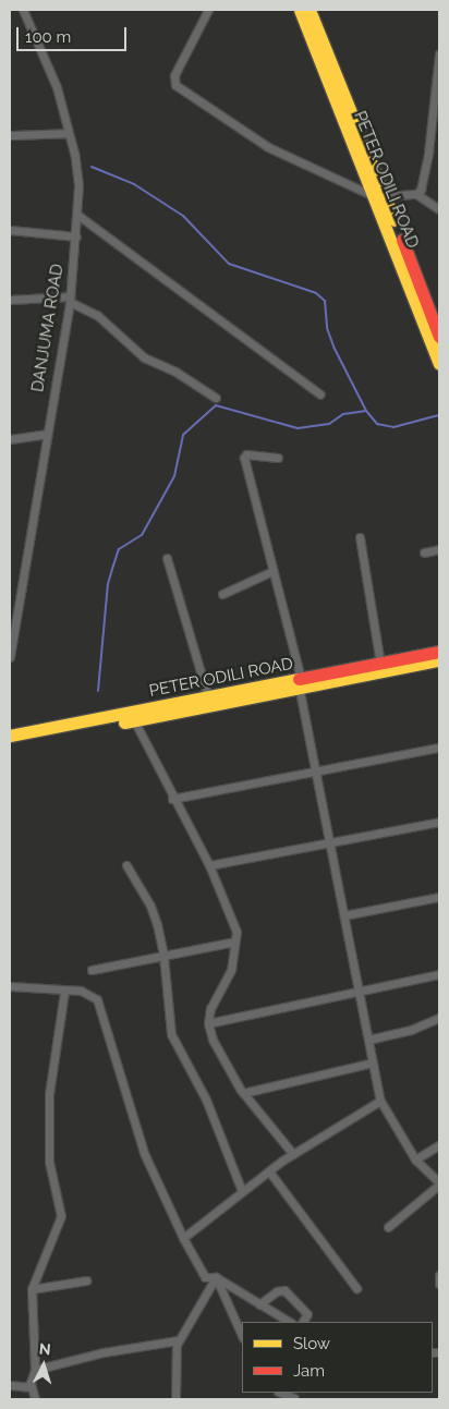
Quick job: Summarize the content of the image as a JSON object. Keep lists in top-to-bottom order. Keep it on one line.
{"streets":{"main road":["PETER ODILI ROAD"],"street":["DANJUMA ROAD"]},"legend":["Slow","Jam"],"scale_bar":"100 m","north":"top"}
